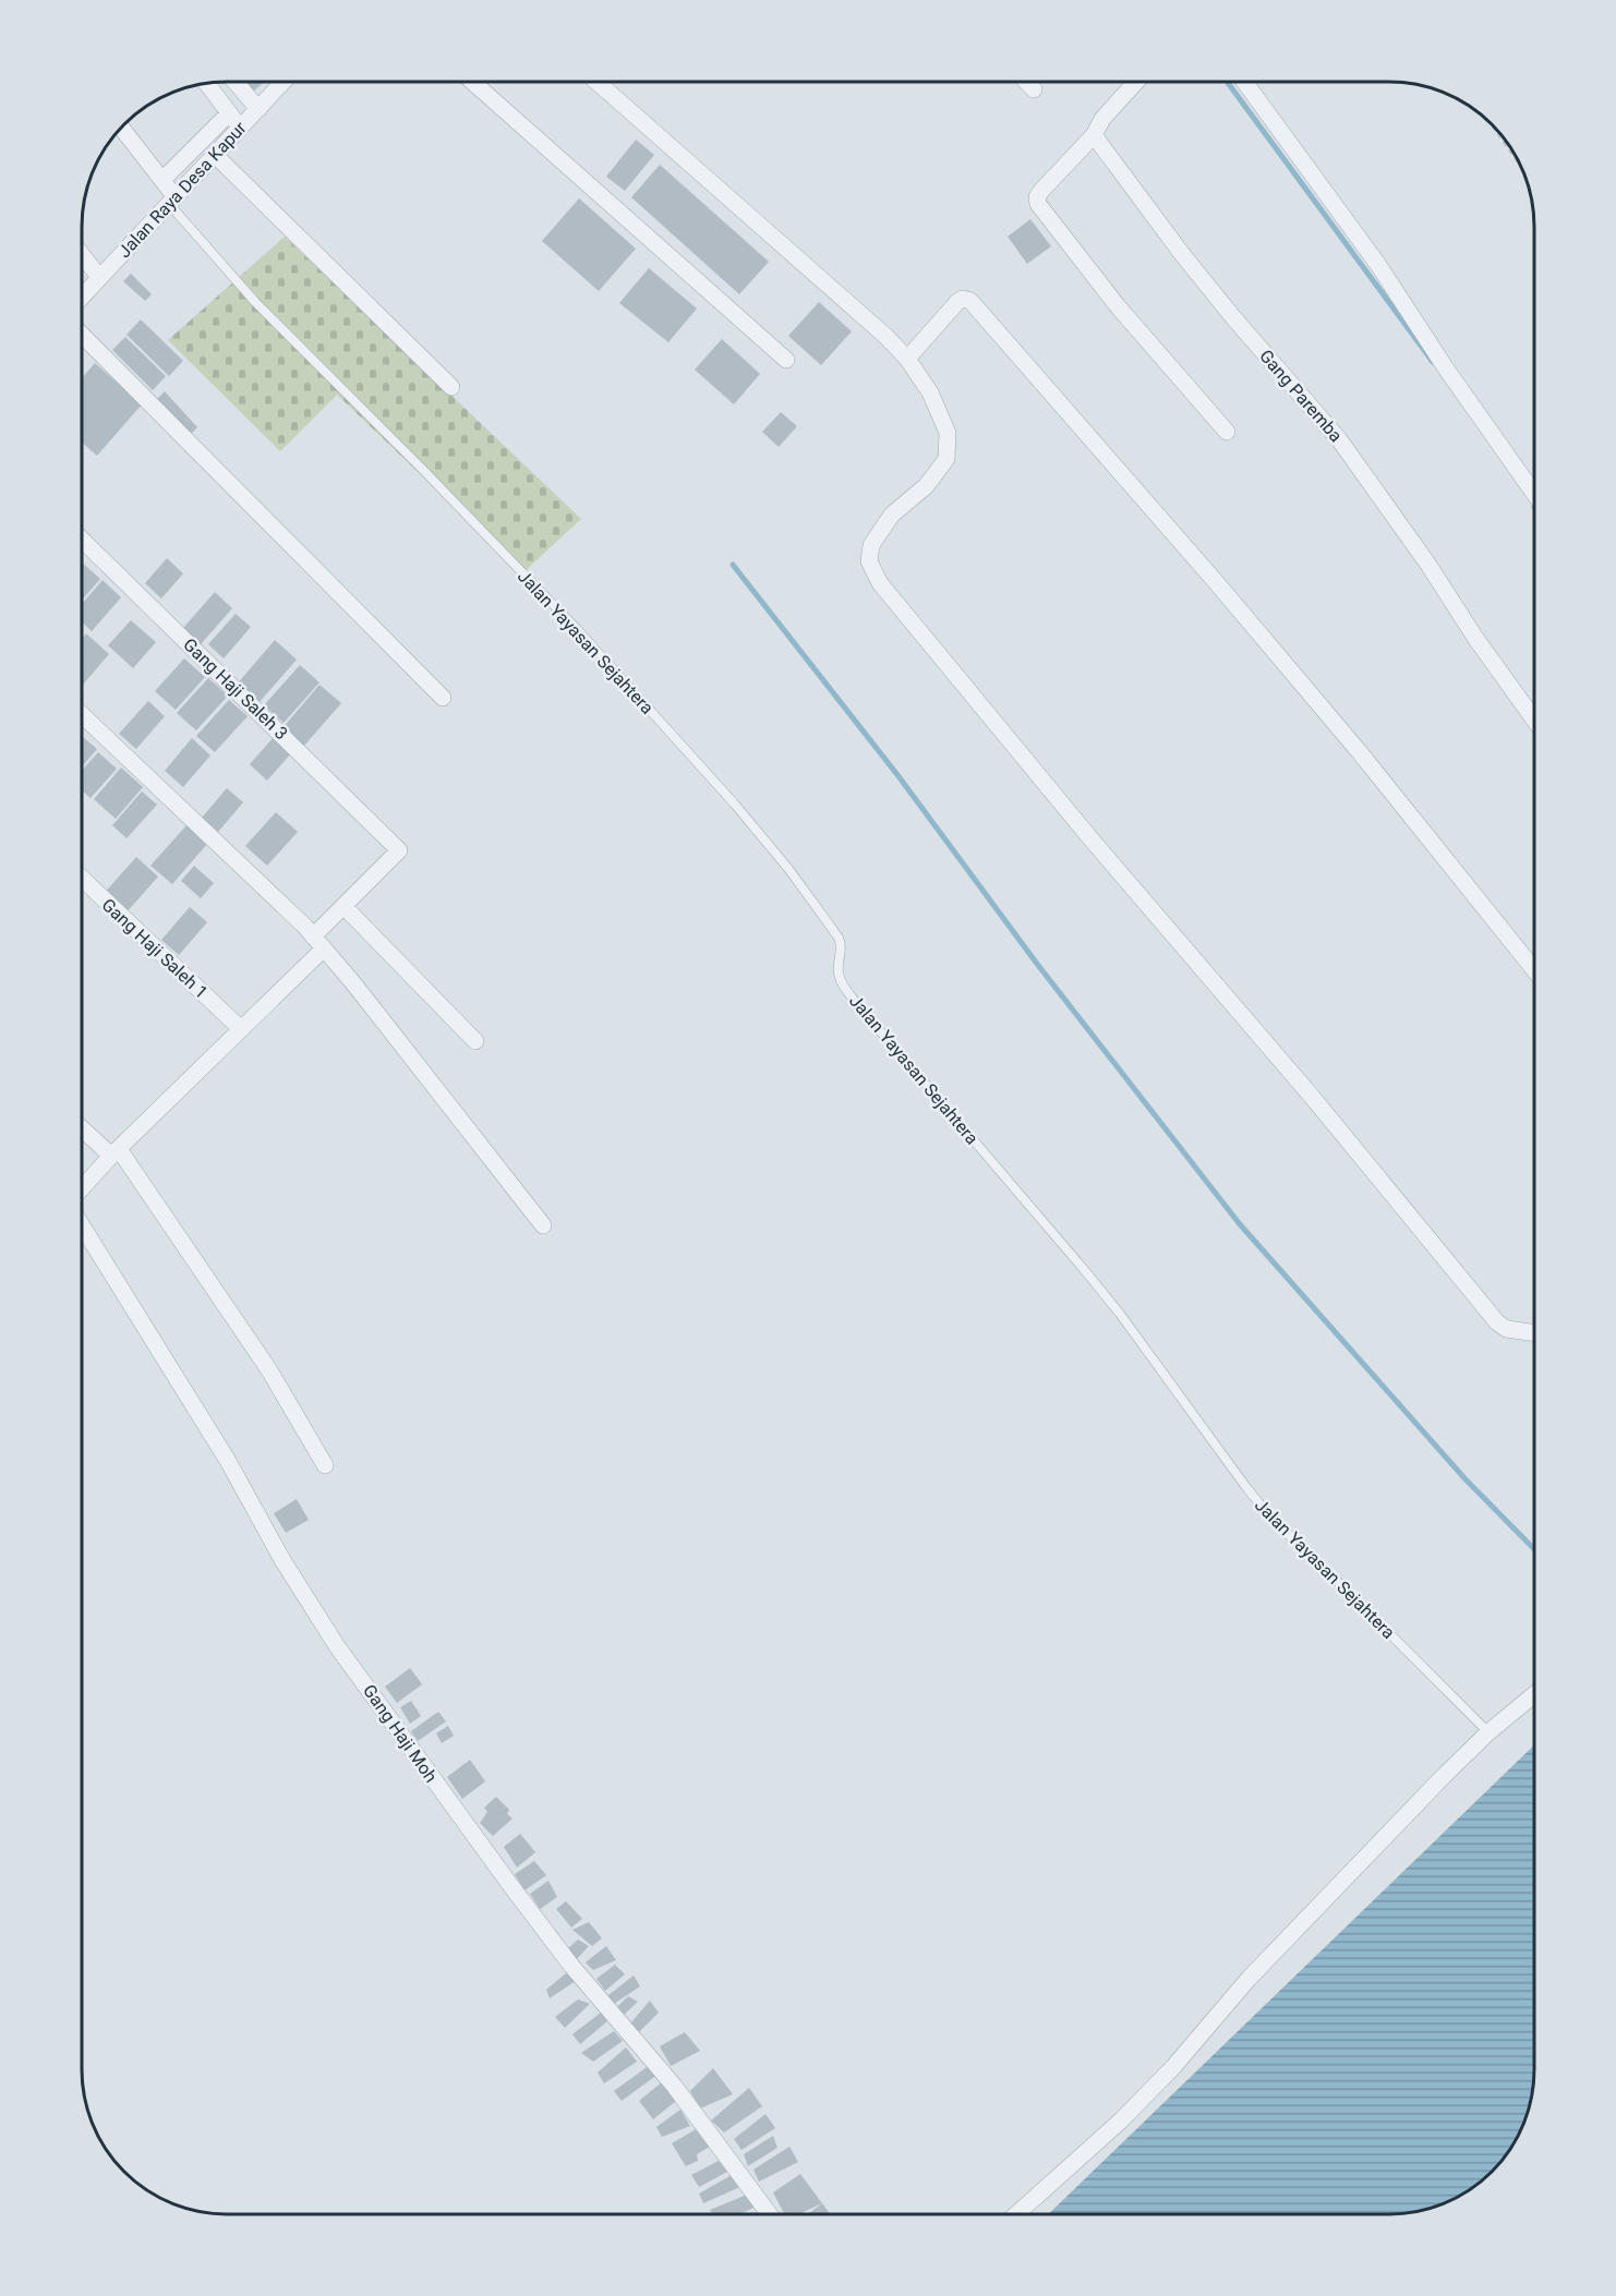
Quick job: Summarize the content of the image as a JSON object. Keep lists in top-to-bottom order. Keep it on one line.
{"streets":{"street":["Jalan Raya Desa Kapur","Gang Paremba","Gang Haji Saleh 3","Gang Haji Saleh 1","Gang Haji Moh"],"lane":["Jalan Yayasan Sejahtera"]},"crossings":[["Jalan Raya Desa Kapur","Jalan Yayasan Sejahtera"]]}
